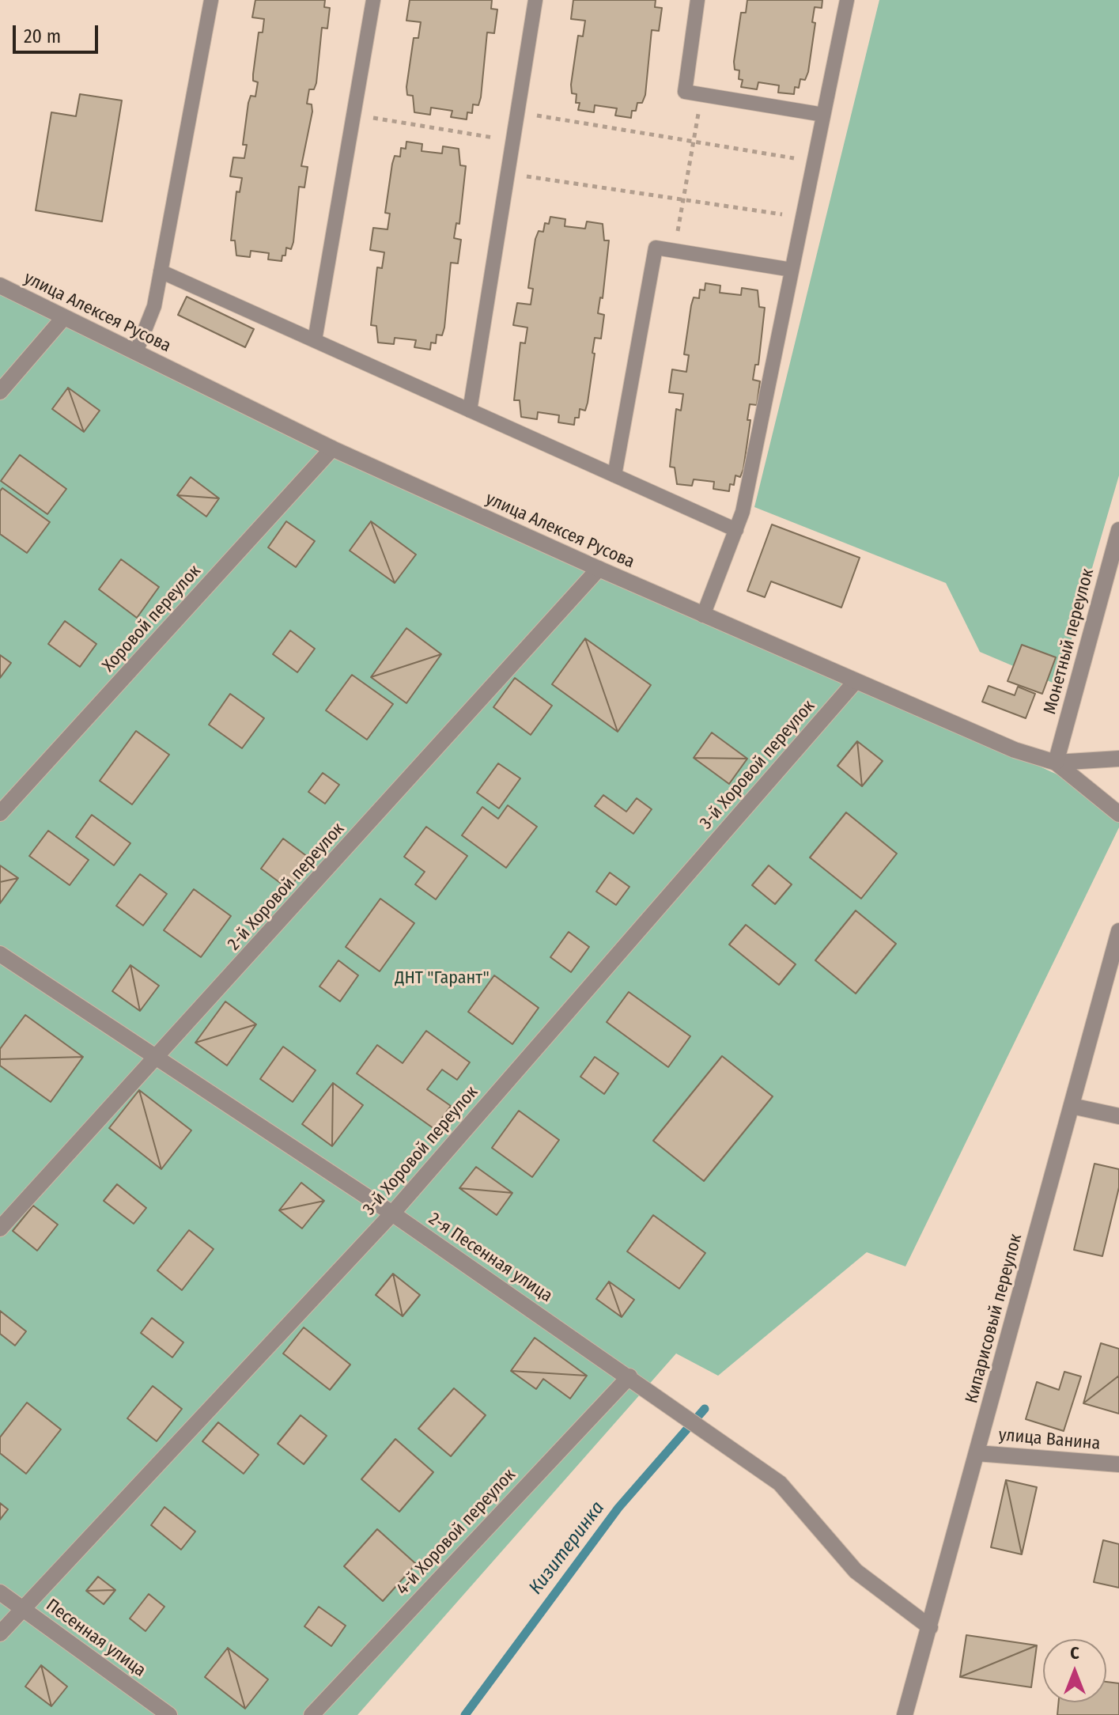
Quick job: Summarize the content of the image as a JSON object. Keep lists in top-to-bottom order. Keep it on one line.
{"streets":{"street":["улица Алексея Русова","Хоровой переулок","Монетный переулок","3-й Хоровой переулок","2-й Хоровой переулок","2-я Песенная улица","Кипарисовый переулок","улица Ванина","4-й Хоровой переулок","Песенная улица"]},"crossings":[["улица Алексея Русова","Хоровой переулок"],["улица Алексея Русова","Монетный переулок"],["улица Алексея Русова","3-й Хоровой переулок"],["улица Алексея Русова","2-й Хоровой переулок"],["3-й Хоровой переулок","2-я Песенная улица"],["3-й Хоровой переулок","Песенная улица"],["2-й Хоровой переулок","2-я Песенная улица"],["2-я Песенная улица","Кипарисовый переулок"],["2-я Песенная улица","4-й Хоровой переулок"],["Кипарисовый переулок","улица Ванина"]],"water":["Кизитеринка"],"parks":["ДНТ \"Гарант\""],"scale_bar":"20 m","north":"top"}
